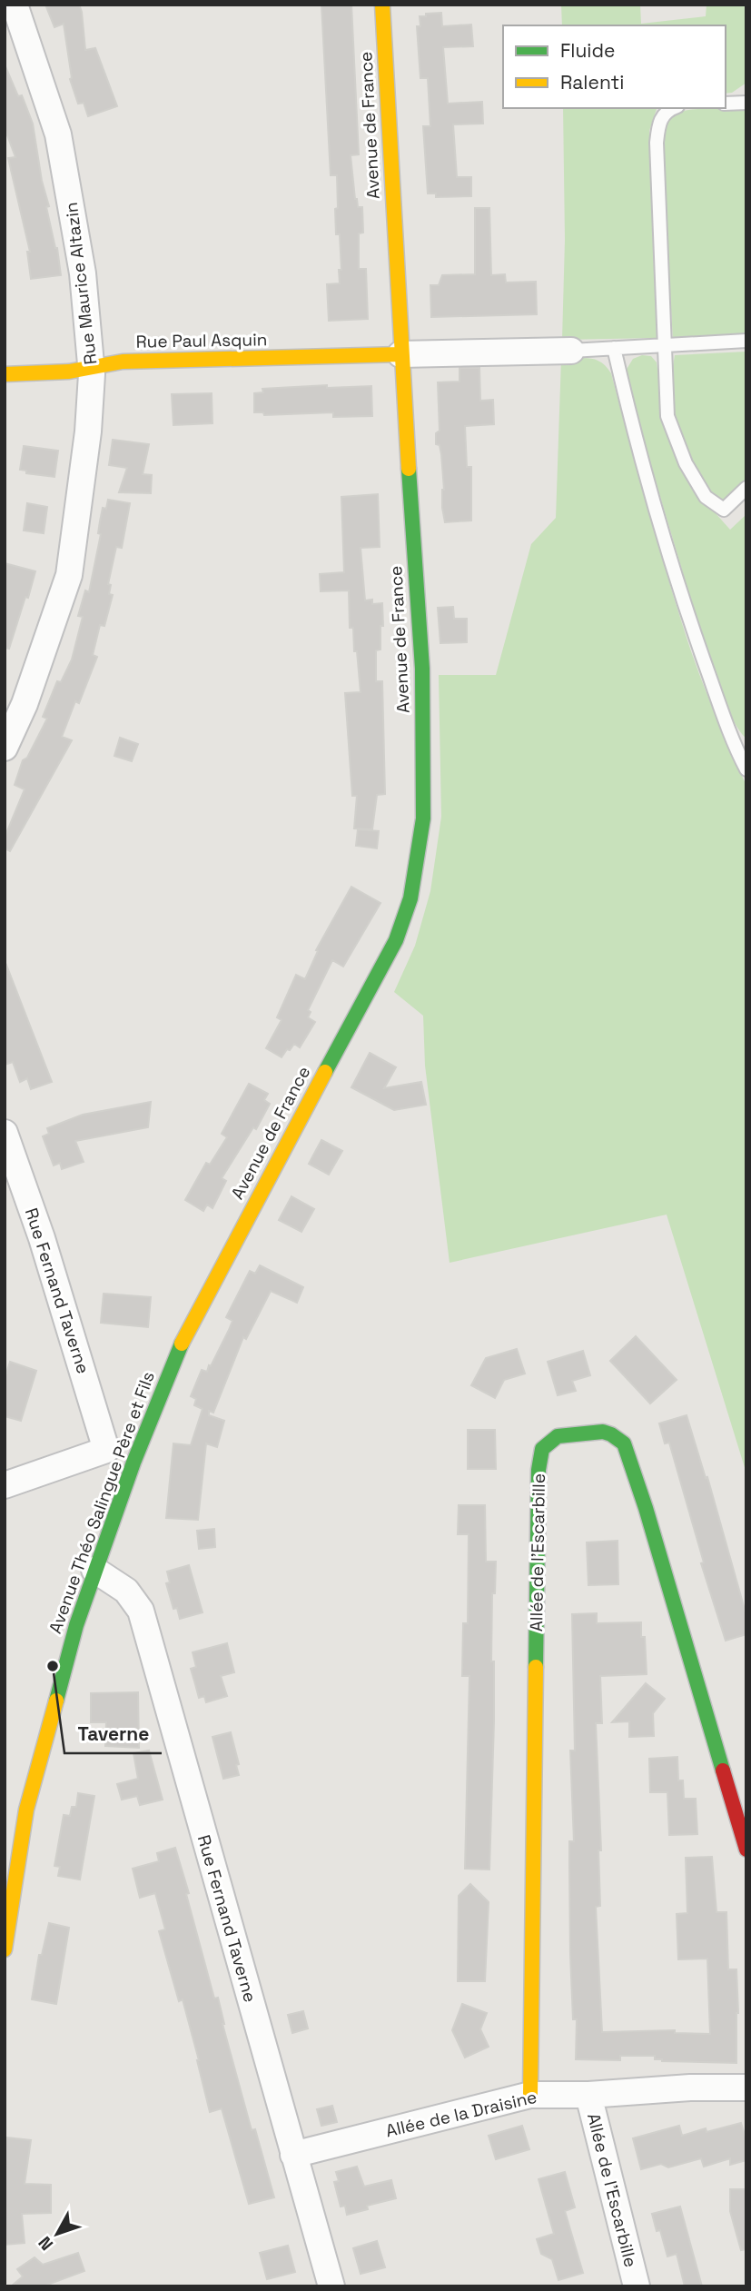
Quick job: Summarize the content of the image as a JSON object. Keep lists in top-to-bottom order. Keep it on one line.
{"streets":{"street":["Avenue de France","Rue Maurice Altazin","Rue Paul Asquin","Rue Fernand Taverne","Avenue Théo Salingue Père et Fils","Allée de l'Escarbille","Allée de la Draisine"]},"crossings":[["Avenue de France","Rue Paul Asquin"],["Avenue de France","Avenue Théo Salingue Père et Fils"],["Rue Maurice Altazin","Rue Paul Asquin"],["Rue Fernand Taverne","Avenue Théo Salingue Père et Fils"],["Rue Fernand Taverne","Allée de la Draisine"],["Allée de l'Escarbille","Allée de la Draisine"]],"places":["Taverne"],"legend":["Fluide","Ralenti"],"north":"bottom left"}
